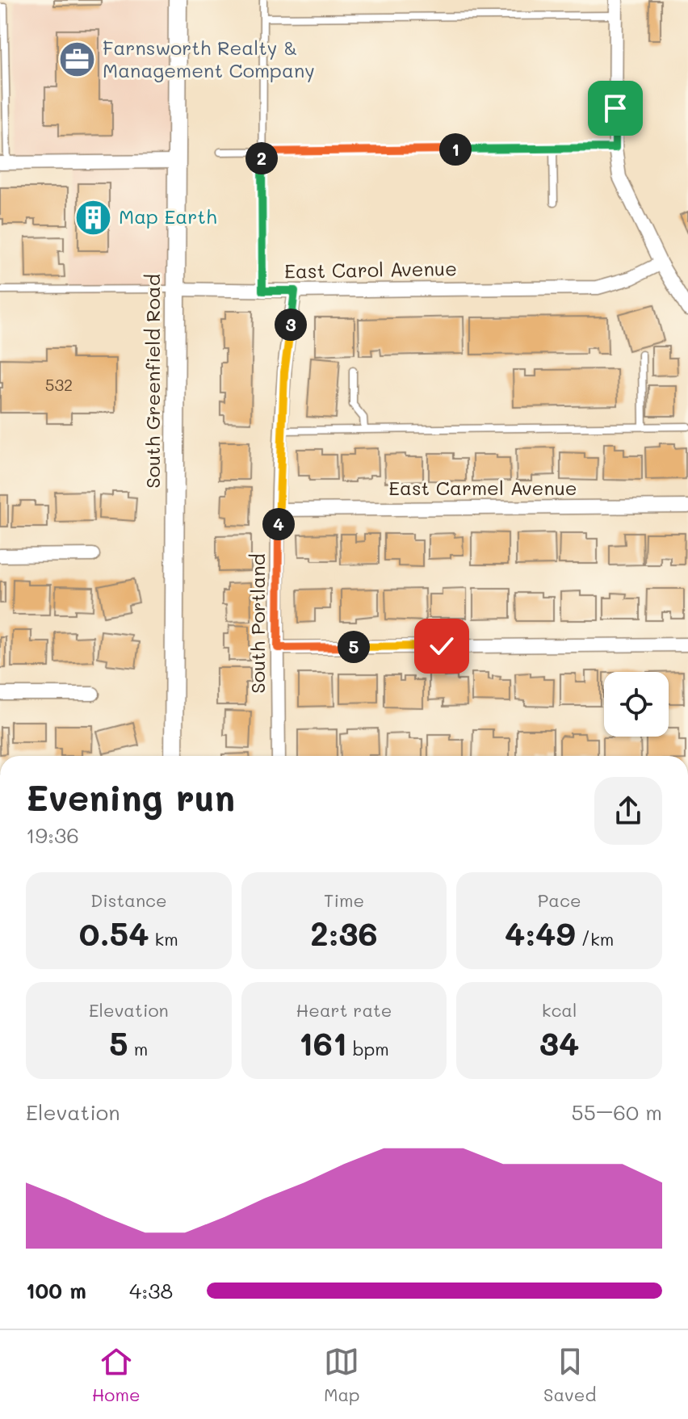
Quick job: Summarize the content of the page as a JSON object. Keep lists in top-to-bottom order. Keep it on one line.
{"streets":{"main road":["South Greenfield Road"],"street":["East Carol Avenue","East Carmel Avenue","South Portland"]},"crossings":[["East Carol Avenue","South Greenfield Road"],["East Carol Avenue","South Portland"],["East Carmel Avenue","South Portland"]],"places":{"office":["Farnsworth Realty & Management Company"],"building":["Map Earth"]},"house_numbers":["532"],"page":{"pins":["1","2","3","4","5"],"heading":["Evening run","19:36"],"stats":[["Distance","0.54 km"],["Time","2:36"],["Pace","4:49 /km"],["Elevation","5 m"],["Heart rate","161 bpm"],["kcal","34"]],"chart":["Elevation","55–60 m"],"list":[{"name":"100 m","note":"4:38"}],"tabs":["Home","Map","Saved"]}}
